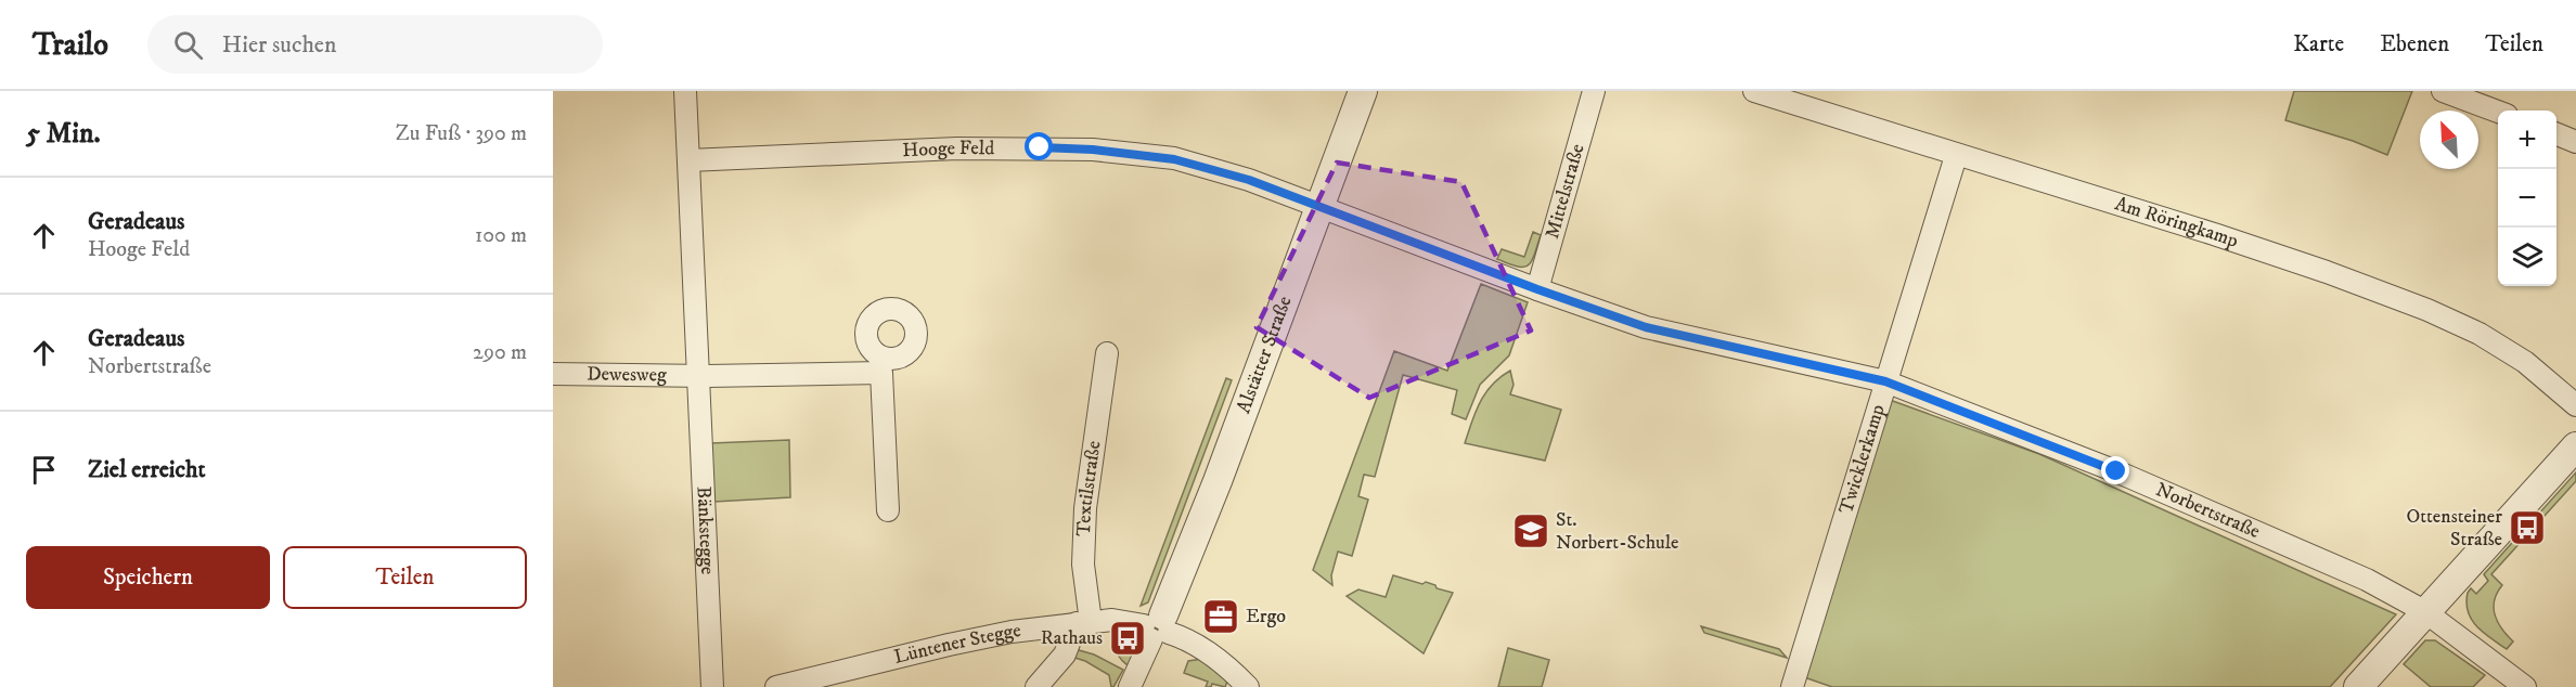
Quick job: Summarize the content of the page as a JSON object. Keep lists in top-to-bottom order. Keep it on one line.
{"streets":{"street":["Hooge Feld","Mittelstraße","Am Röringkamp","Alstätter Straße","Dewesweg","Twicklerkamp","Textilstraße","Norbertstraße","Bänkstegge","Lüntener Stegge"]},"crossings":[["Hooge Feld","Alstätter Straße"],["Hooge Feld","Norbertstraße"],["Hooge Feld","Bänkstegge"],["Mittelstraße","Norbertstraße"],["Am Röringkamp","Twicklerkamp"],["Alstätter Straße","Norbertstraße"],["Alstätter Straße","Lüntener Stegge"],["Dewesweg","Bänkstegge"],["Twicklerkamp","Norbertstraße"],["Textilstraße","Lüntener Stegge"]],"places":{"bus stop":["Ottensteiner Straße","Rathaus"],"school or university":["St. Norbert-Schule"],"office":["Ergo"]},"north":"top left","page":{"header":"Trailo","search":"Hier suchen","nav":["Karte","Ebenen","Teilen"],"heading":["5 Min.","Zu Fuß · 390 m"],"map_buttons":["+","−"],"list":[["Geradeaus","Hooge Feld","100 m"],["Geradeaus","Norbertstraße","290 m"],"Ziel erreicht"],"buttons":["Speichern","Teilen"]}}
